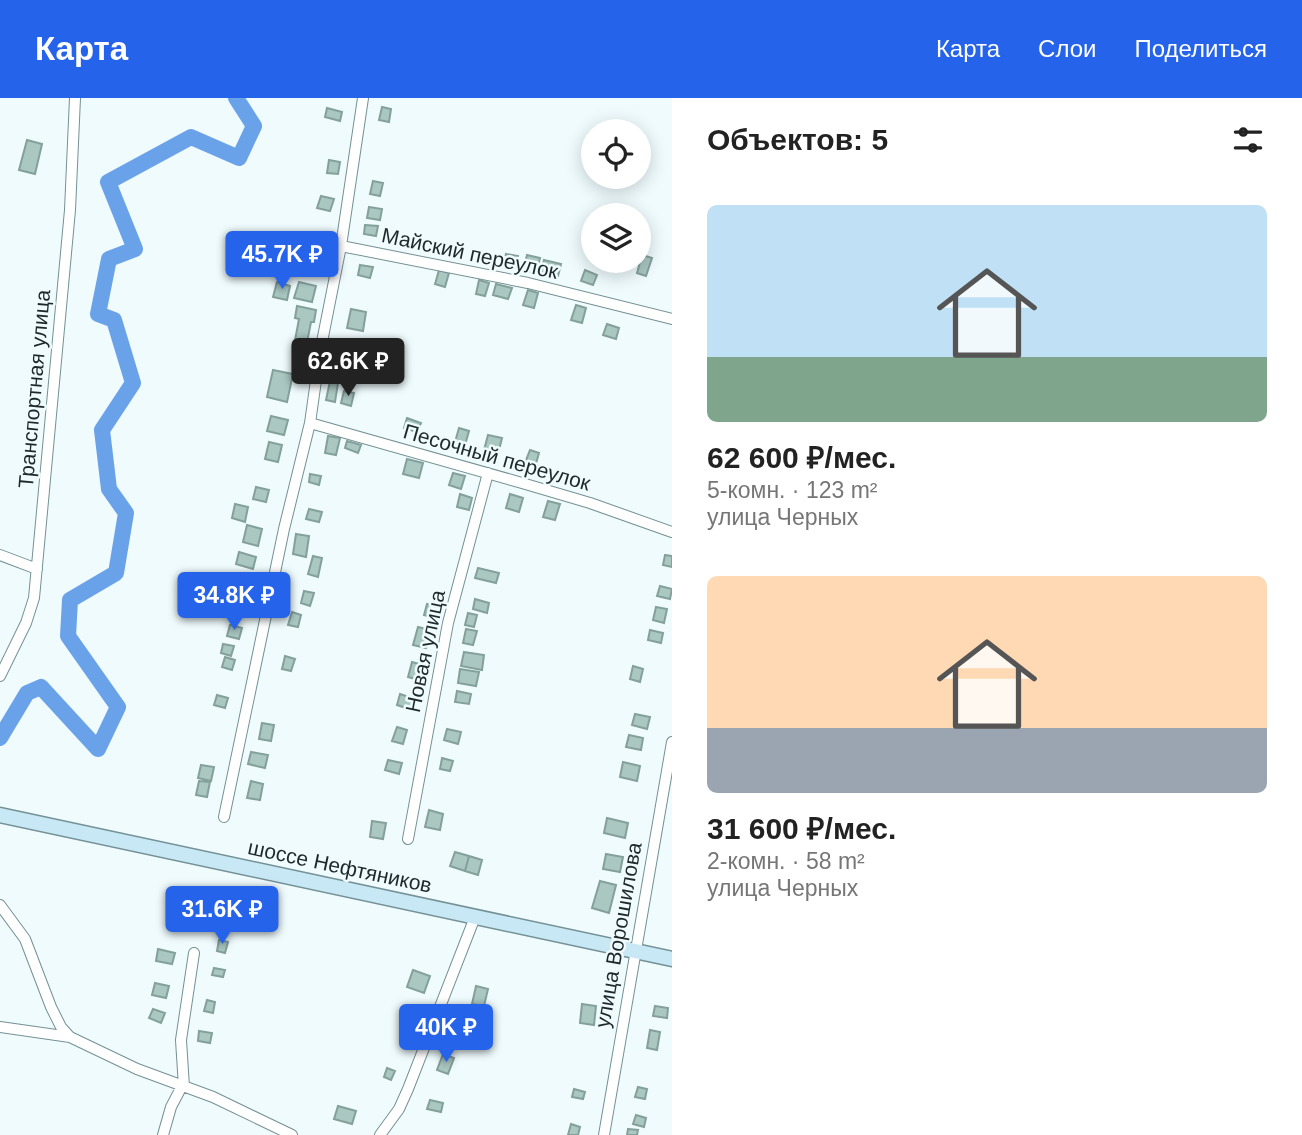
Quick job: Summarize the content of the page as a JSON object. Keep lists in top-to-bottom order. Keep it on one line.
{"streets":{"main road":["шоссе Нефтяников"],"street":["Майский переулок","Транспортная улица","Песочный переулок","Новая улица","улица Ворошилова"]},"crossings":[["Песочный переулок","Новая улица"],["шоссе Нефтяников","улица Ворошилова"]],"page":{"header":"Карта","nav":["Карта","Слои","Поделиться"],"heading":"Объектов: 5","list":[{"name":"62 600 ₽/мес.","note":"5-комн. · 123 m² · улица Черных"},{"name":"31 600 ₽/мес.","note":"2-комн. · 58 m² · улица Черных"}],"price":["45.7K ₽","62.6K ₽","34.8K ₽","31.6K ₽","40K ₽"]}}
